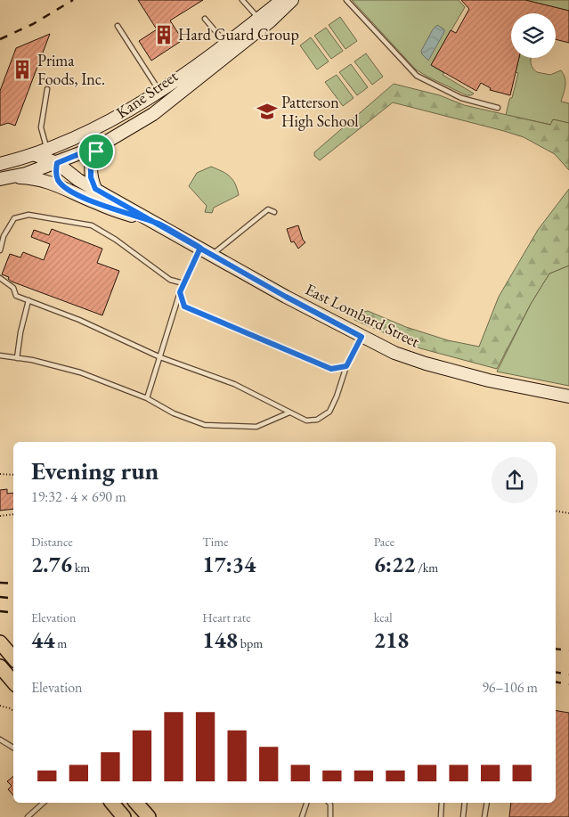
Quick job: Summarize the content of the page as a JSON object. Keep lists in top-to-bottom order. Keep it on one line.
{"streets":{"main road":["Kane Street","East Lombard Street"]},"crossings":[["Kane Street","East Lombard Street"]],"places":{"building":["Hard Guard Group","Prima Foods, Inc."],"school or university":["Patterson High School"]},"page":{"heading":["Evening run","19:32 · 4 × 690 m"],"stats":[["Distance","2.76 km"],["Time","17:34"],["Pace","6:22 /km"],["Elevation","44 m"],["Heart rate","148 bpm"],["kcal","218"]],"chart":["Elevation","96–106 m"]}}
